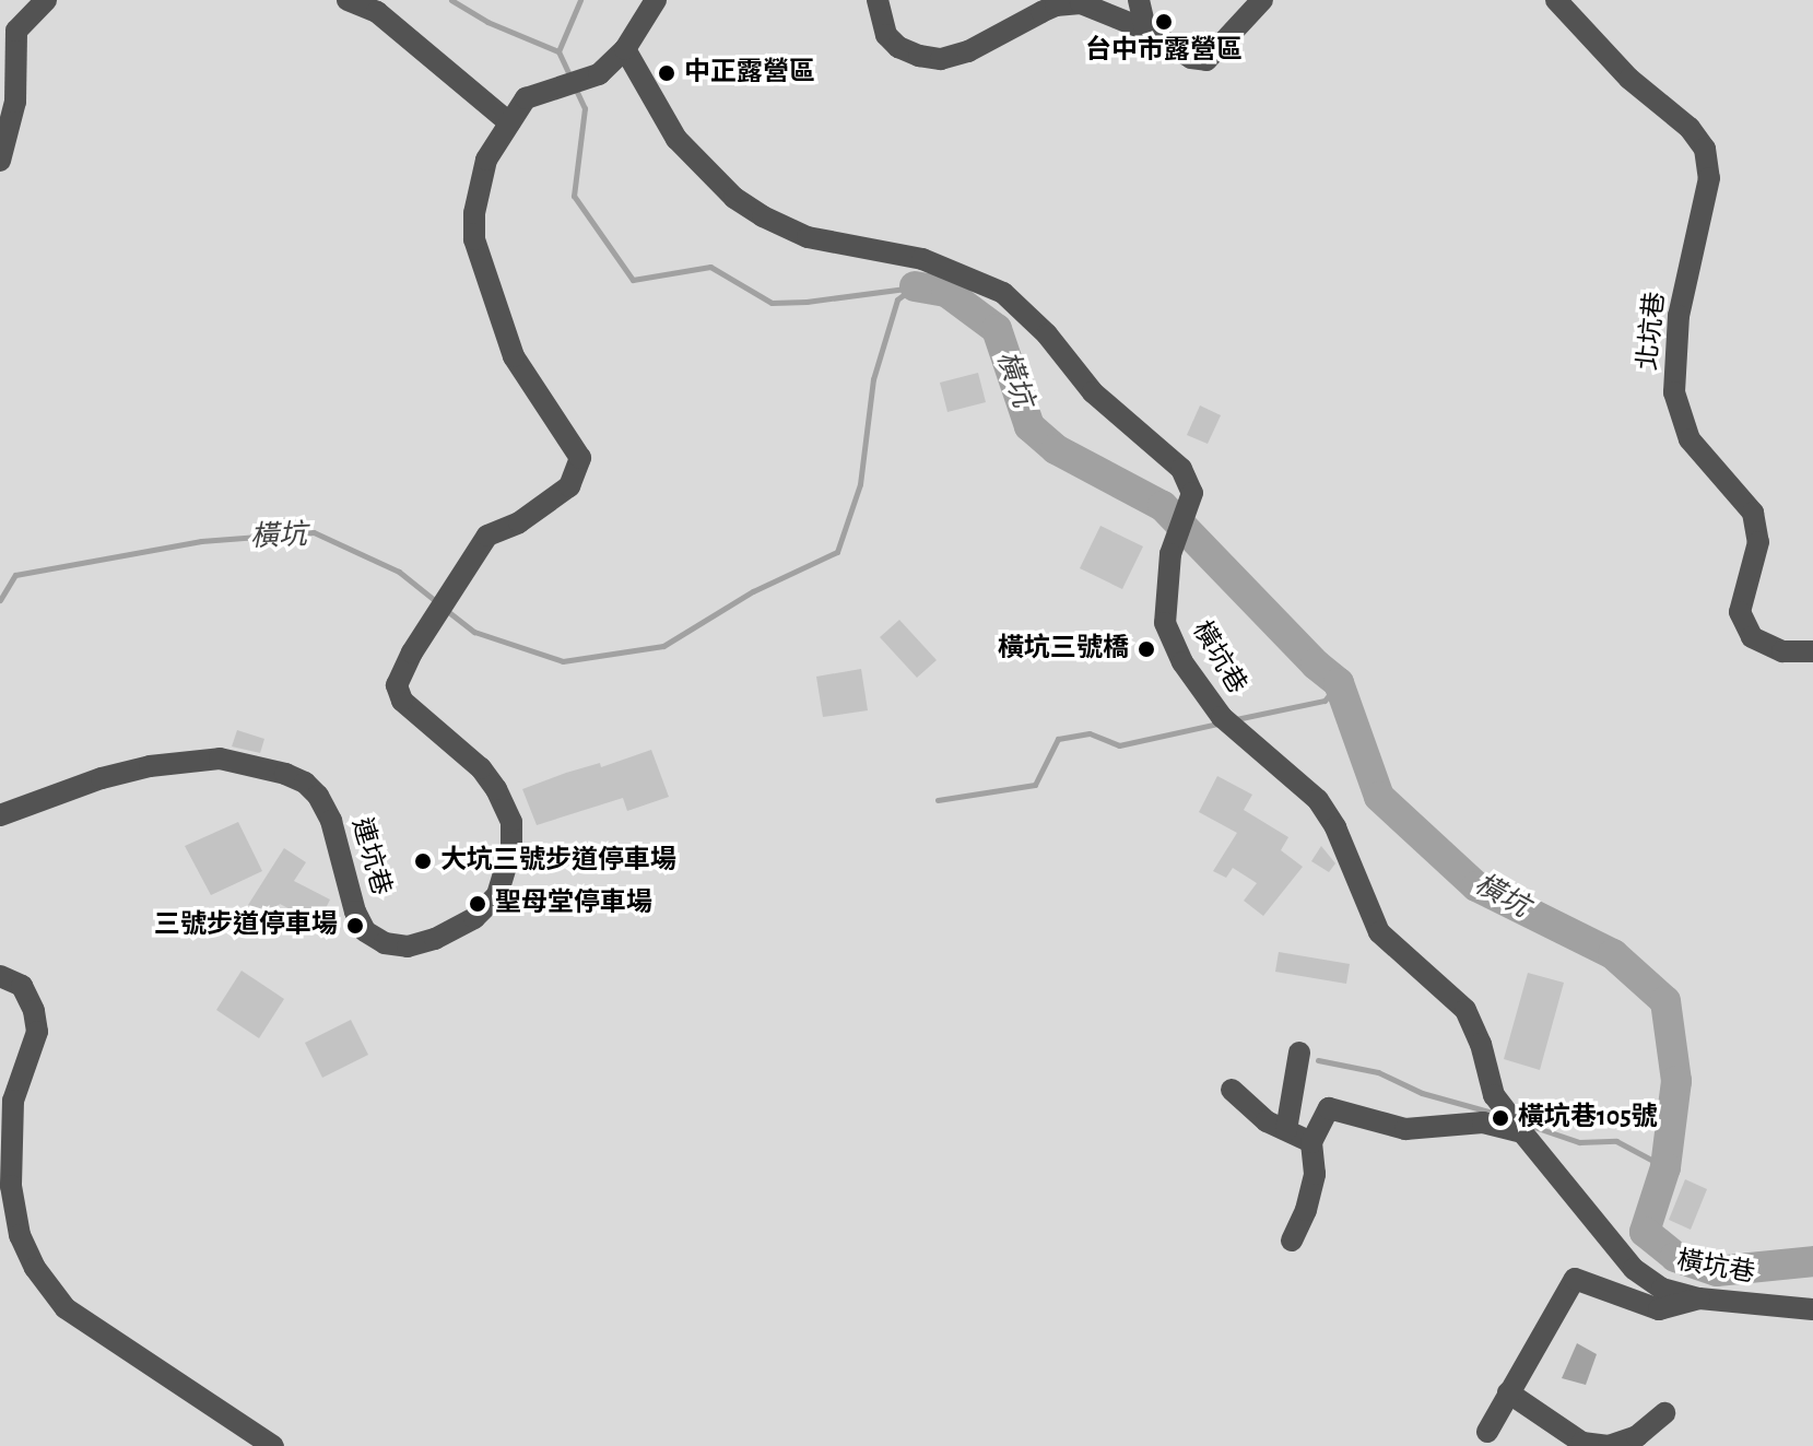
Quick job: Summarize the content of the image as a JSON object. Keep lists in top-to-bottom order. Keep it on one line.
{"streets":{"street":["北坑巷","橫坑巷","連坑巷"]},"water":["橫坑"],"places":["台中市露營區","中正露營區","橫坑三號橋","大坑三號步道停車場","聖母堂停車場","三號步道停車場","橫坑巷105號"]}
